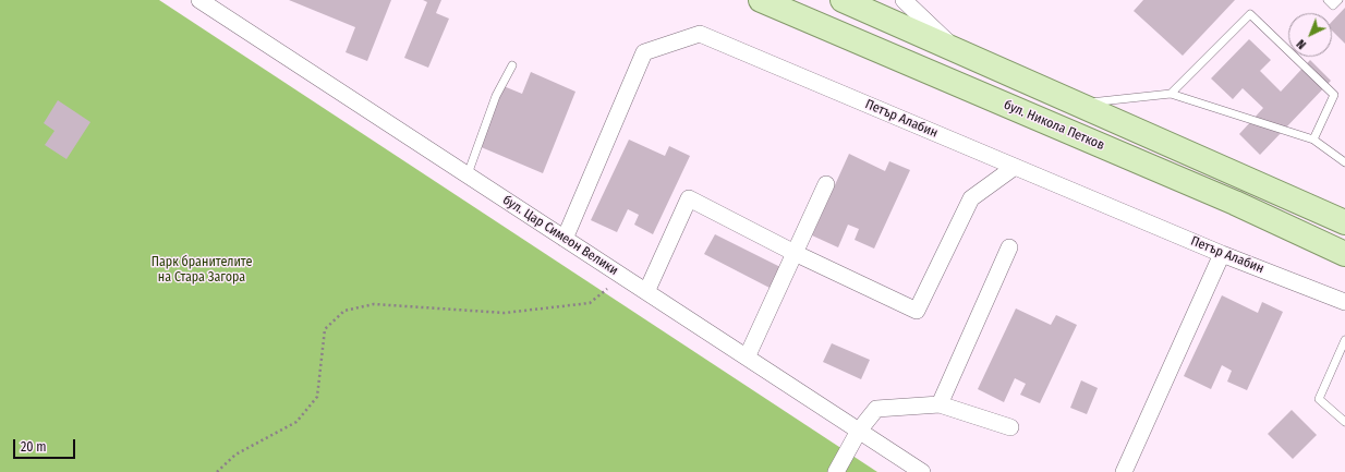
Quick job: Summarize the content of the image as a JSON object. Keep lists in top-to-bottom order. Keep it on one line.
{"streets":{"main road":["бул. Никола Петков"],"street":["Петър Алабин","бул. Цар Симеон Велики"]},"crossings":[["Петър Алабин","бул. Цар Симеон Велики"]],"parks":["Парк бранителите на Стара Загора"],"scale_bar":"20 m","north":"bottom left"}
